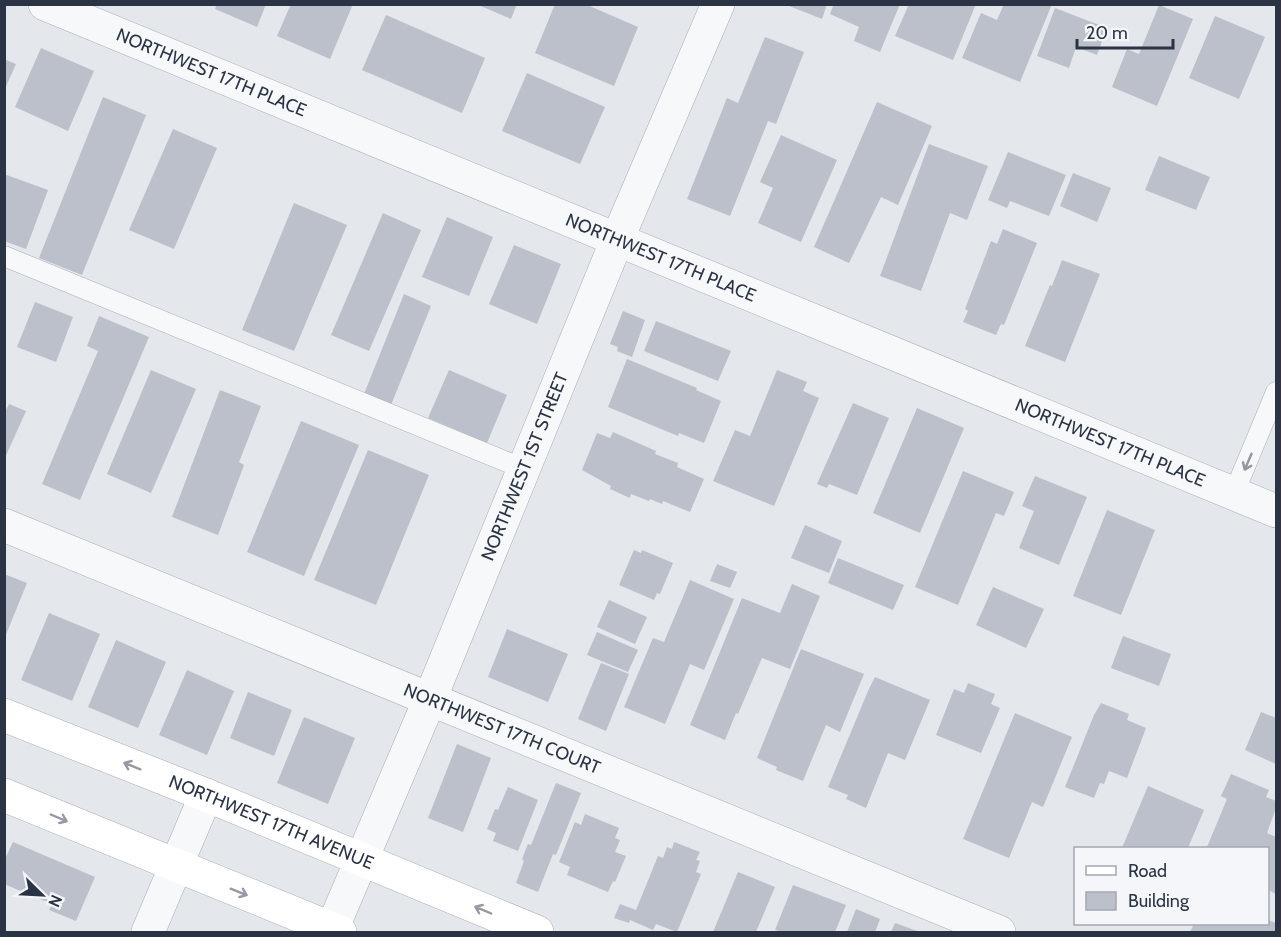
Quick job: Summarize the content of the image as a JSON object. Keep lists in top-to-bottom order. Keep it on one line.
{"streets":{"main road":["NORTHWEST 17TH AVENUE"],"street":["NORTHWEST 17TH PLACE","NORTHWEST 1ST STREET","NORTHWEST 17TH COURT"]},"crossings":[["NORTHWEST 17TH PLACE","NORTHWEST 1ST STREET"],["NORTHWEST 1ST STREET","NORTHWEST 17TH COURT"],["NORTHWEST 1ST STREET","NORTHWEST 17TH AVENUE"]],"legend":["Road","Building"],"scale_bar":"20 m","north":"bottom right"}
